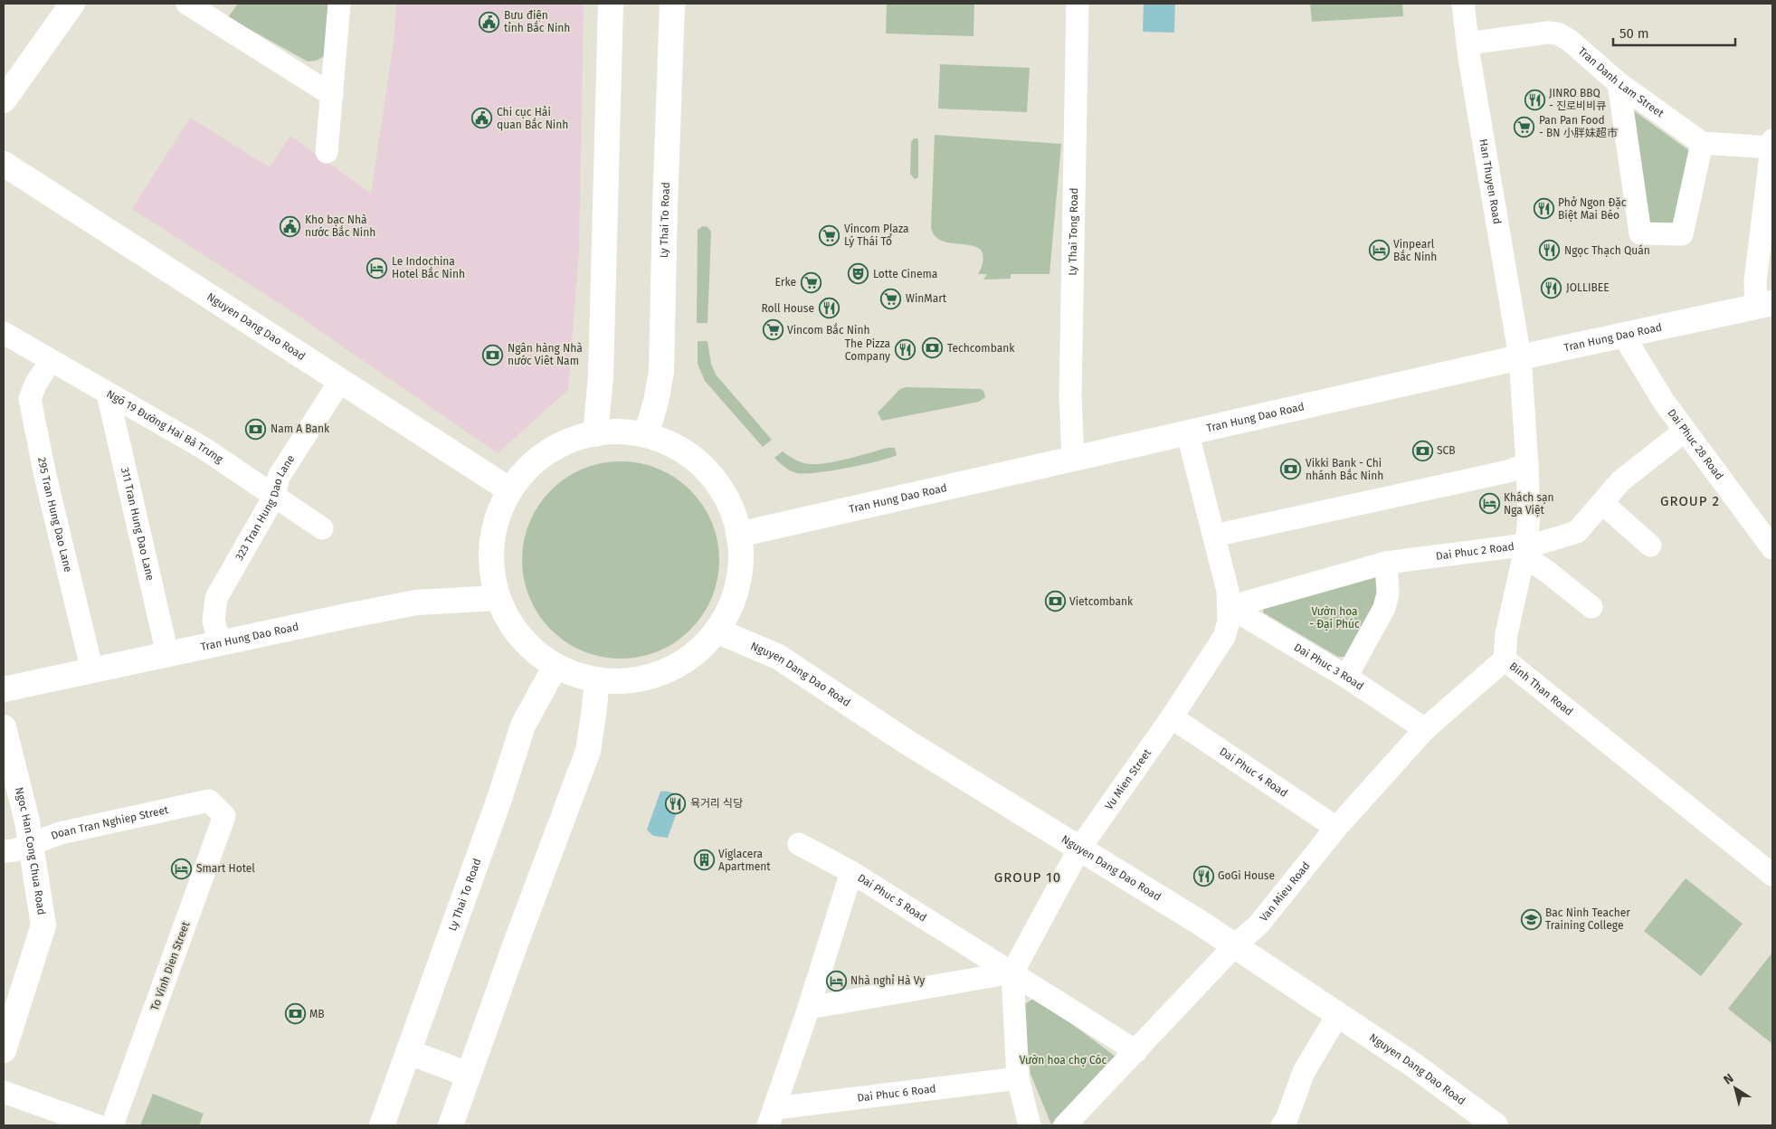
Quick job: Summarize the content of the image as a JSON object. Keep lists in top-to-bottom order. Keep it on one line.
{"streets":{"main road":["Ly Thai To Road","Nguyen Dang Dao Road","Tran Hung Dao Road","Ngoc Han Cong Chua Road"],"street":["Tran Danh Lam Street","Han Thuyen Road","Ly Thai Tong Road","Ngõ 19 Đường Hai Bà Trưng","Dai Phuc 28 Road","323 Tran Hung Dao Lane","295 Tran Hung Dao Lane","311 Tran Hung Dao Lane","Dai Phuc 2 Road","Dai Phuc 3 Road","Binh Than Road","Dai Phuc 4 Road","Vu Mien Street","Doan Tran Nghiep Street","Van Mieu Road","Dai Phuc 5 Road","To Vinh Dien Street","Dai Phuc 6 Road"]},"crossings":[["Tran Danh Lam Street","Han Thuyen Road"],["Han Thuyen Road","Tran Hung Dao Road"],["Han Thuyen Road","Binh Than Road"],["Ly Thai Tong Road","Tran Hung Dao Road"],["Nguyen Dang Dao Road","323 Tran Hung Dao Lane"],["Nguyen Dang Dao Road","Vu Mien Street"],["Nguyen Dang Dao Road","Van Mieu Road"],["Tran Hung Dao Road","Dai Phuc 28 Road"],["Tran Hung Dao Road","323 Tran Hung Dao Lane"],["Tran Hung Dao Road","295 Tran Hung Dao Lane"],["Tran Hung Dao Road","311 Tran Hung Dao Lane"],["Tran Hung Dao Road","Binh Than Road"],["Tran Hung Dao Road","Vu Mien Street"],["Ngõ 19 Đường Hai Bà Trưng","323 Tran Hung Dao Lane"],["Ngõ 19 Đường Hai Bà Trưng","295 Tran Hung Dao Lane"],["Ngõ 19 Đường Hai Bà Trưng","311 Tran Hung Dao Lane"],["Dai Phuc 28 Road","Dai Phuc 2 Road"],["Dai Phuc 2 Road","Dai Phuc 3 Road"],["Dai Phuc 2 Road","Binh Than Road"],["Dai Phuc 2 Road","Vu Mien Street"],["Dai Phuc 3 Road","Vu Mien Street"],["Dai Phuc 3 Road","Van Mieu Road"],["Binh Than Road","Van Mieu Road"],["Dai Phuc 4 Road","Vu Mien Street"],["Dai Phuc 4 Road","Van Mieu Road"],["Vu Mien Street","Dai Phuc 5 Road"],["Doan Tran Nghiep Street","Ngoc Han Cong Chua Road"],["Doan Tran Nghiep Street","To Vinh Dien Street"],["Van Mieu Road","Dai Phuc 5 Road"],["Dai Phuc 5 Road","Dai Phuc 6 Road"]],"districts":["GROUP 2","GROUP 10"],"parks":["Vườn hoa - Đại Phúc","Vườn hoa chợ Cóc"],"places":{"public building":["Bưu điện tỉnh Bắc Ninh","Chi cục Hải quan Bắc Ninh","Kho bạc Nhà nước Bắc Ninh"],"restaurant":["JINRO BBQ - 진로비비큐","Phở Ngon Đặc Biệt Mai Béo","Ngọc Thạch Quán","JOLLIBEE","Roll House","The Pizza Company","육거리 식당","GoGi House"],"supermarket":["Pan Pan Food - BN 小胖妹超市","Vincom Plaza Lý Thái Tổ","Erke","WinMart","Vincom Bắc Ninh"],"hotel":["Vinpearl Bắc Ninh","Le Indochina Hotel Bắc Ninh","Khách sạn Nga Việt","Smart Hotel","Nhà nghỉ Hà Vy"],"theatre":["Lotte Cinema"],"bank":["Techcombank","Ngân hàng Nhà nước Viêt Nam","Nam A Bank","SCB","Vikki Bank - Chi nhánh Bắc Ninh","Vietcombank","MB"],"building":["Viglacera Apartment"],"school or university":["Bac Ninh Teacher Training College"]},"scale_bar":"50 m","north":"top left"}
